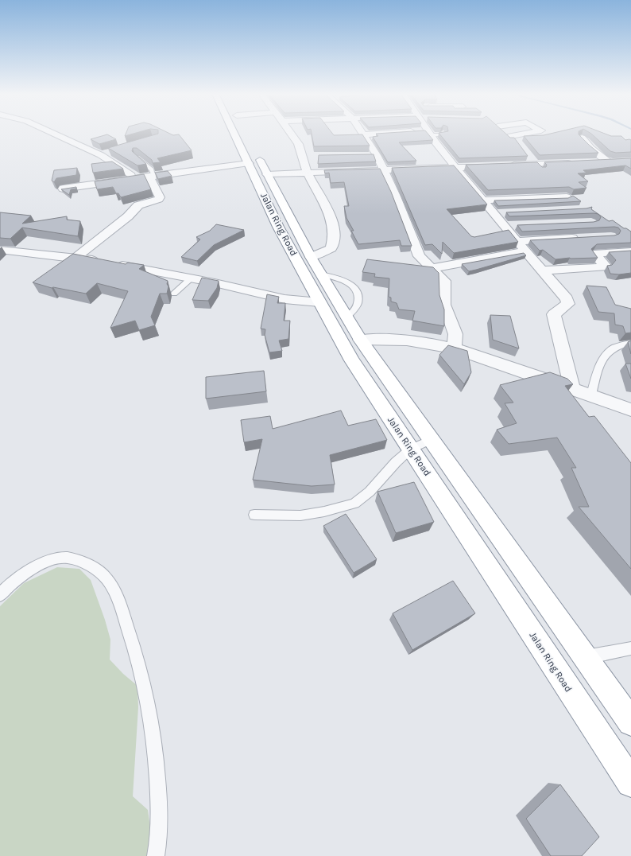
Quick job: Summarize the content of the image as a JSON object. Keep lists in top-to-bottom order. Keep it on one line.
{"streets":{"highway":["Jalan Ring Road"]}}
